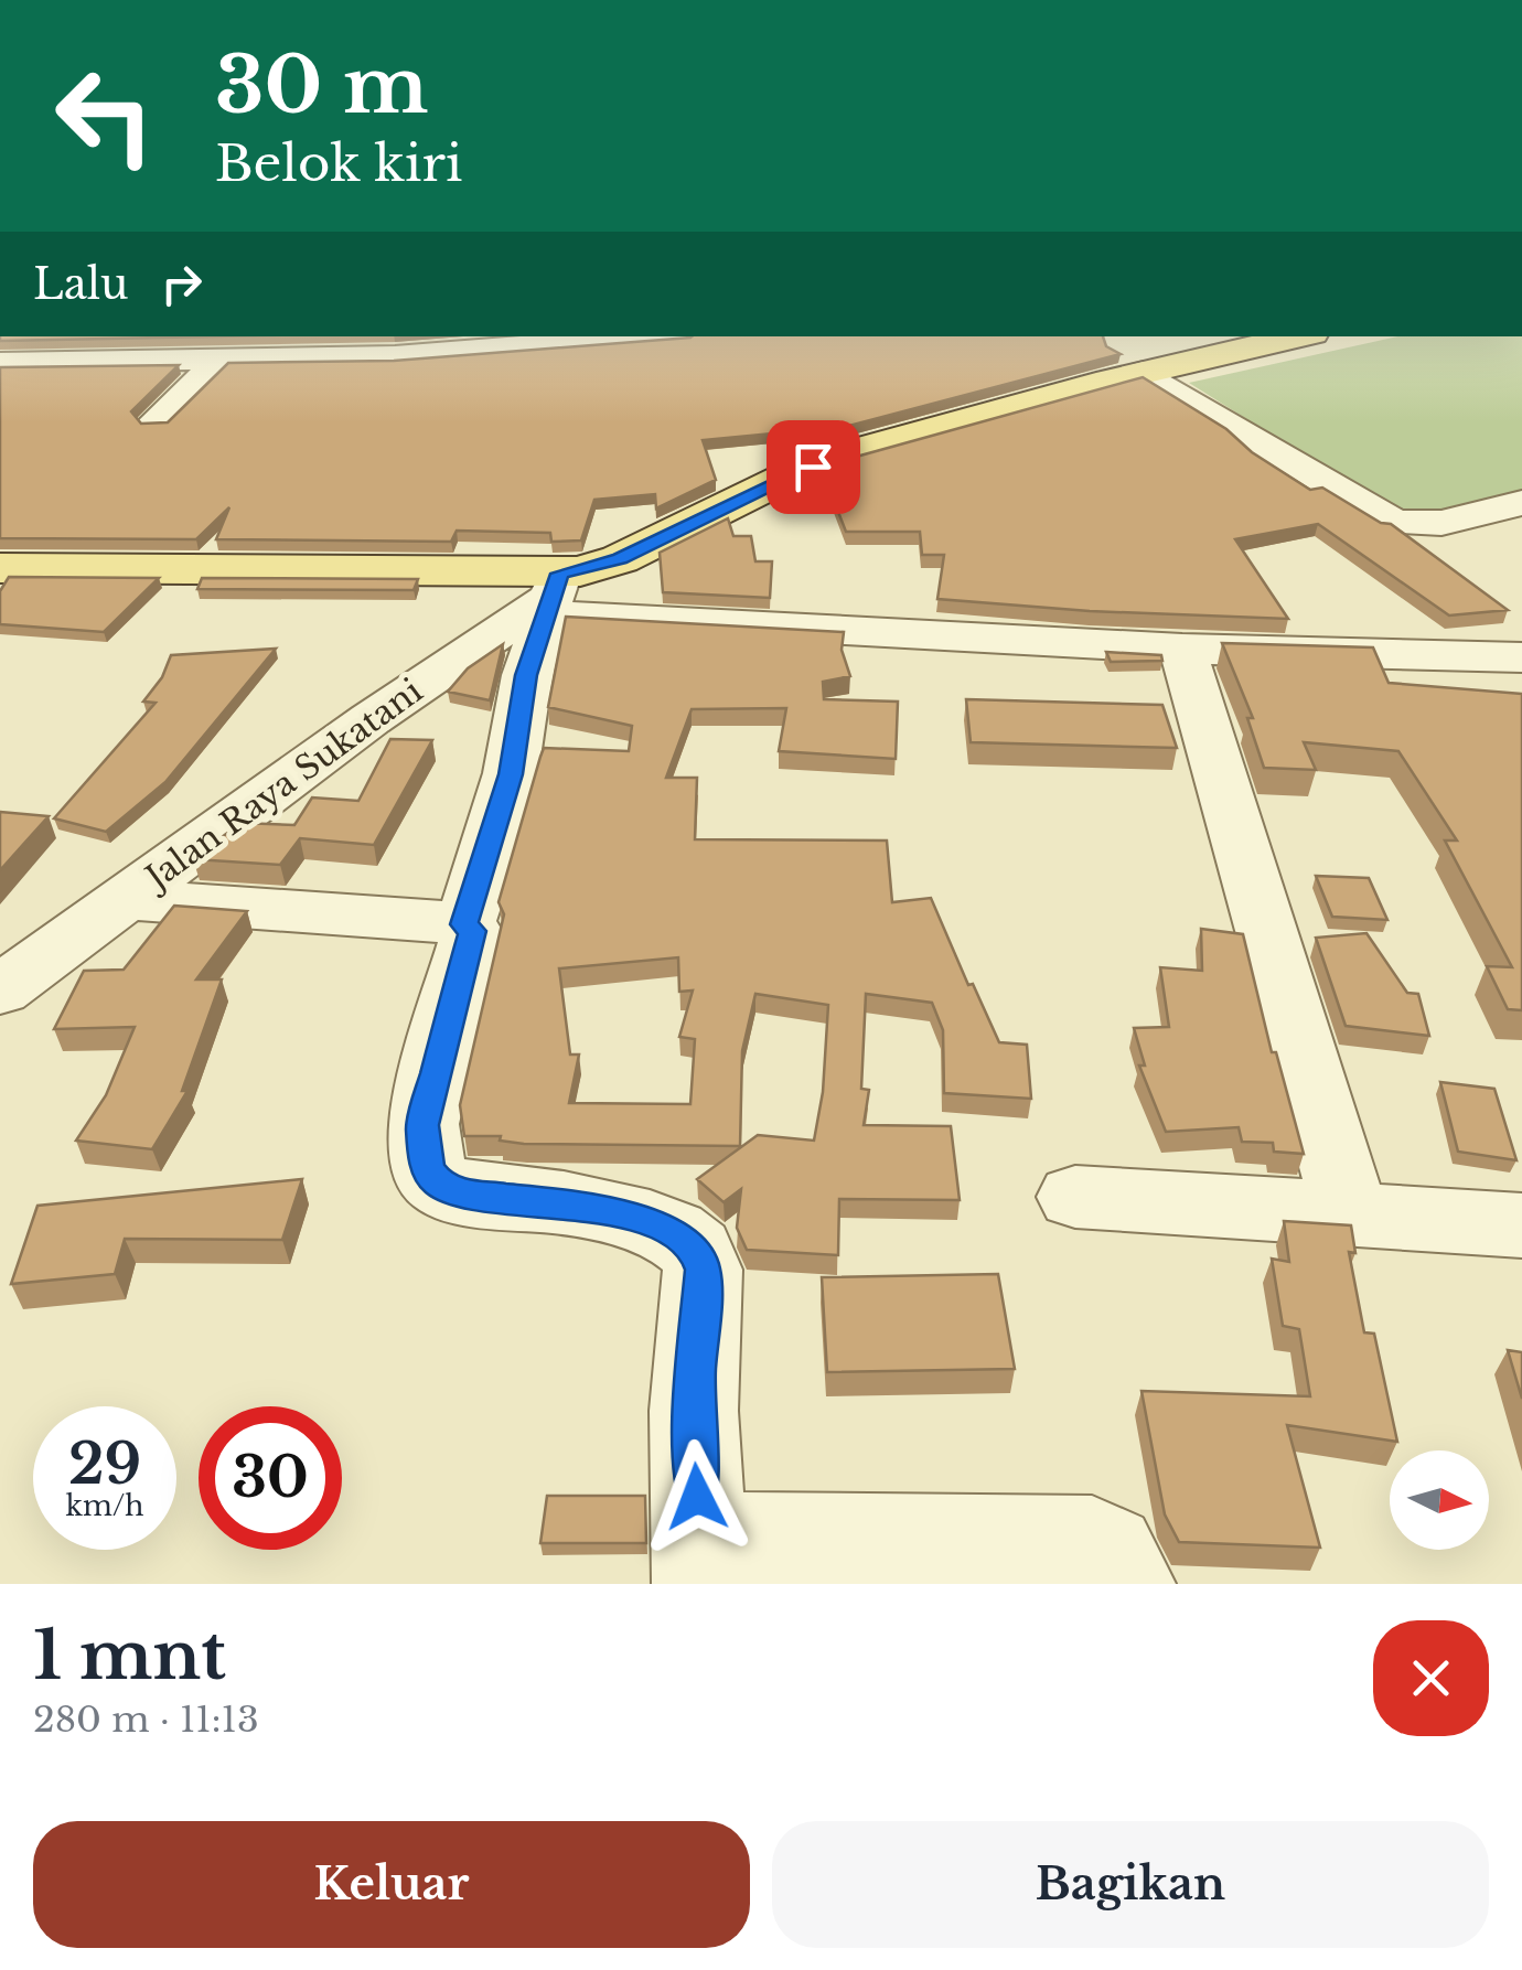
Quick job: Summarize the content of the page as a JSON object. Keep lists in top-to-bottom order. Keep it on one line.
{"streets":{"main road":["Jalan Raya Sukatani"]},"north":"right","page":{"turn":["30 m","Belok kiri"],"then":"Lalu","speed":"29 km/h","limit":"30","heading":["1 mnt","280 m · 11:13"],"buttons":["Keluar","Bagikan"]}}
